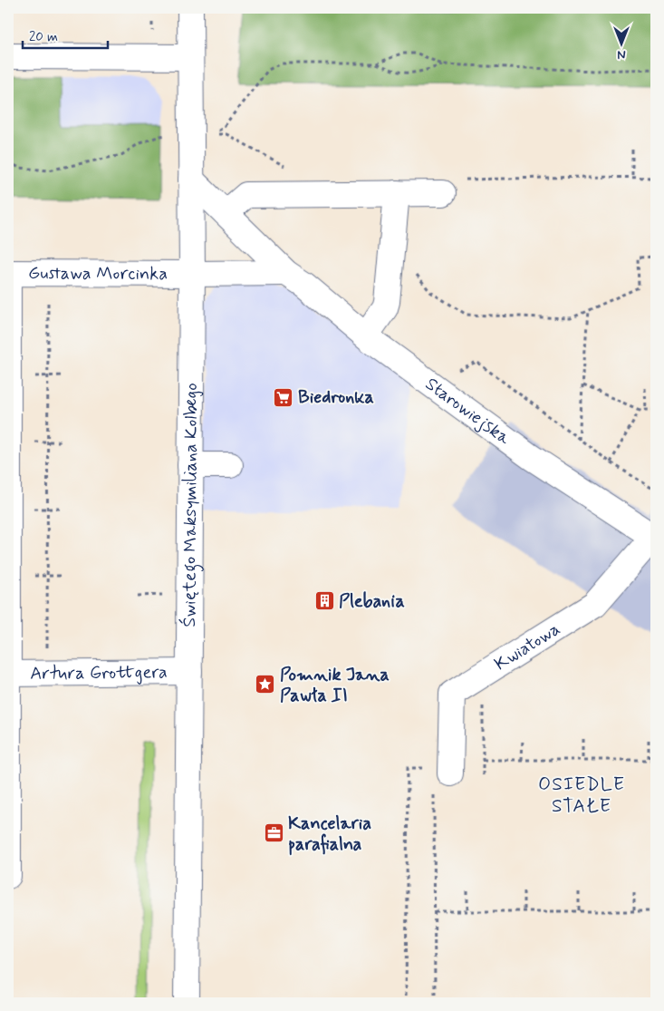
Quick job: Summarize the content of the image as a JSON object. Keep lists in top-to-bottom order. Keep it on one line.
{"streets":{"street":["Gustawa Morcinka","Starowiejska","Świętego Maksymiliana Kolbego","Kwiatowa","Artura Grottgera"]},"crossings":[["Gustawa Morcinka","Świętego Maksymiliana Kolbego"],["Gustawa Morcinka","Artura Grottgera"],["Starowiejska","Świętego Maksymiliana Kolbego"],["Starowiejska","Kwiatowa"],["Świętego Maksymiliana Kolbego","Artura Grottgera"]],"districts":["OSIEDLE STAŁE"],"places":{"supermarket":["Biedronka"],"building":["Plebania"],"place":["Pomnik Jana Pawła II"],"office":["Kancelaria parafialna"]},"scale_bar":"20 m","north":"bottom"}
